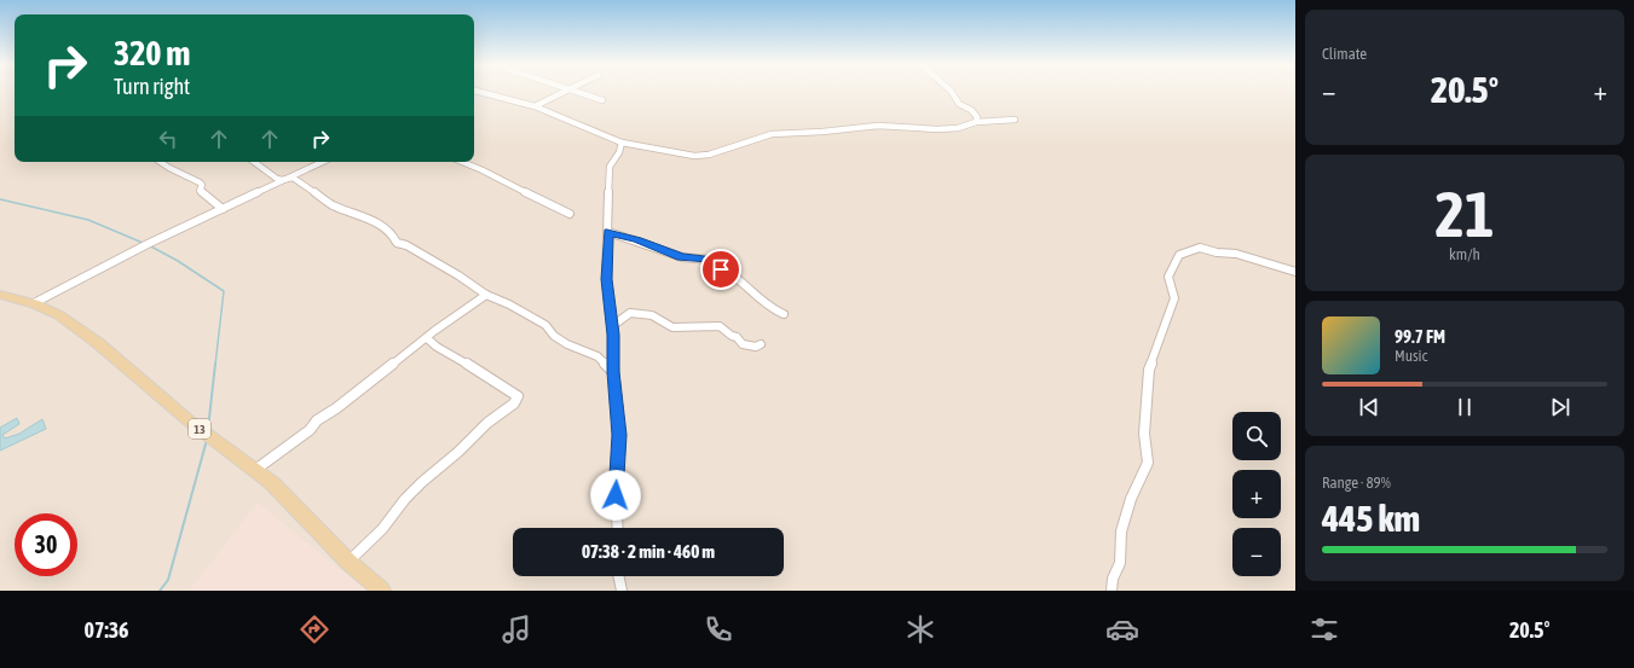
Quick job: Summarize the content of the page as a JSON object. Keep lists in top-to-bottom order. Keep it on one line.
{"streets":{"main road":["13"]},"page":{"tile":["Climate",["21","km/h"],["Range · 89%","445 km"]],"turn":["320 m","Turn right"],"heat":["−","20.5°","+"],"song":["99.7 FM","Music"],"map_buttons":["+","−"],"limit":"30","trip":"07:38 · 2 min · 460 m","tabs":["07:36","20.5°"]}}
